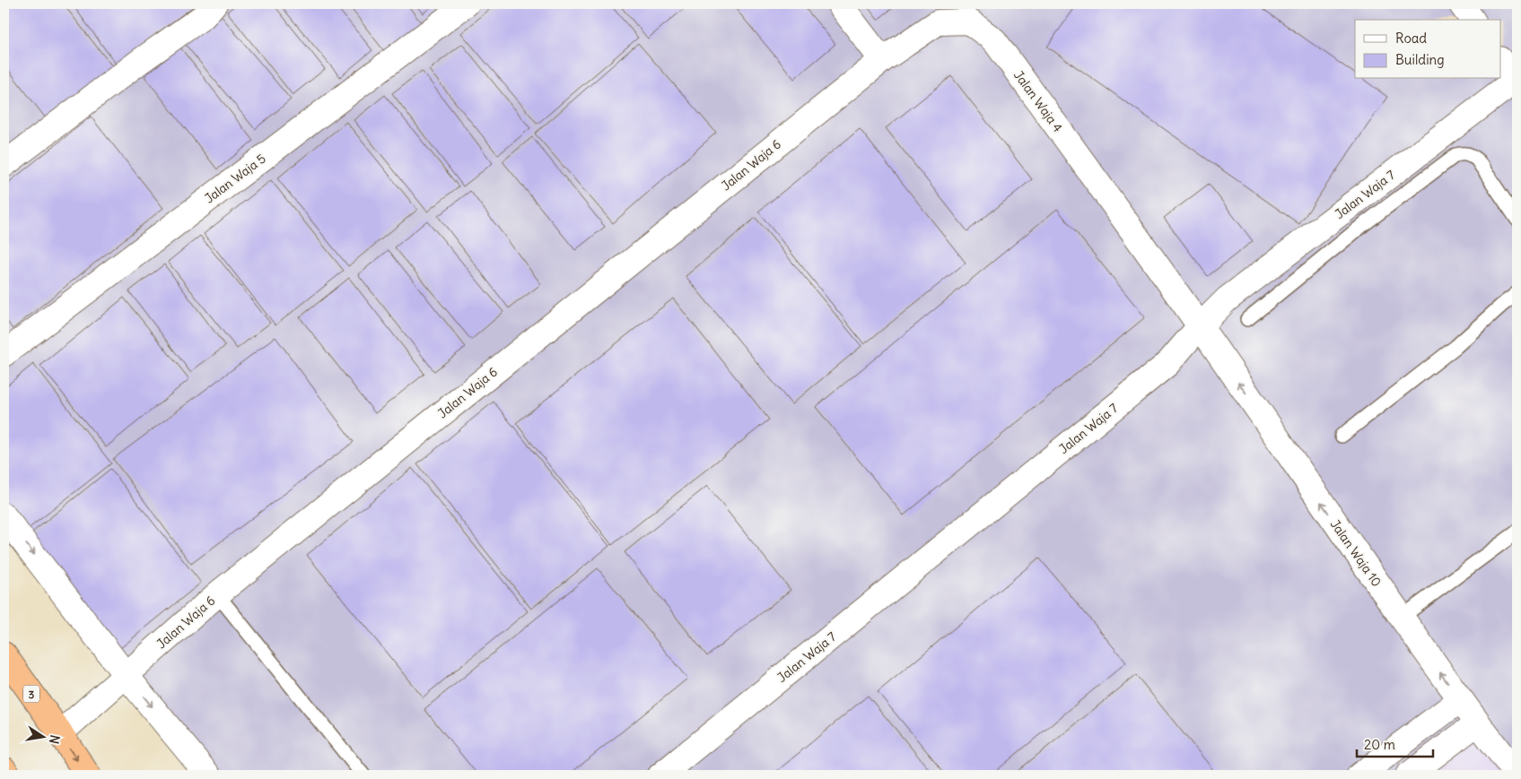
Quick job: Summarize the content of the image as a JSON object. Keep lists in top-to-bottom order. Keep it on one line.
{"streets":{"highway":["3"],"street":["Jalan Waja 4","Jalan Waja 6","Jalan Waja 5","Jalan Waja 7","Jalan Waja 10"]},"crossings":[["Jalan Waja 4","Jalan Waja 6"],["Jalan Waja 4","Jalan Waja 7"],["Jalan Waja 4","Jalan Waja 10"],["Jalan Waja 6","3"],["Jalan Waja 7","Jalan Waja 10"]],"one_way":["Jalan Waja 10"],"legend":["Road","Building"],"scale_bar":"20 m","north":"right"}
